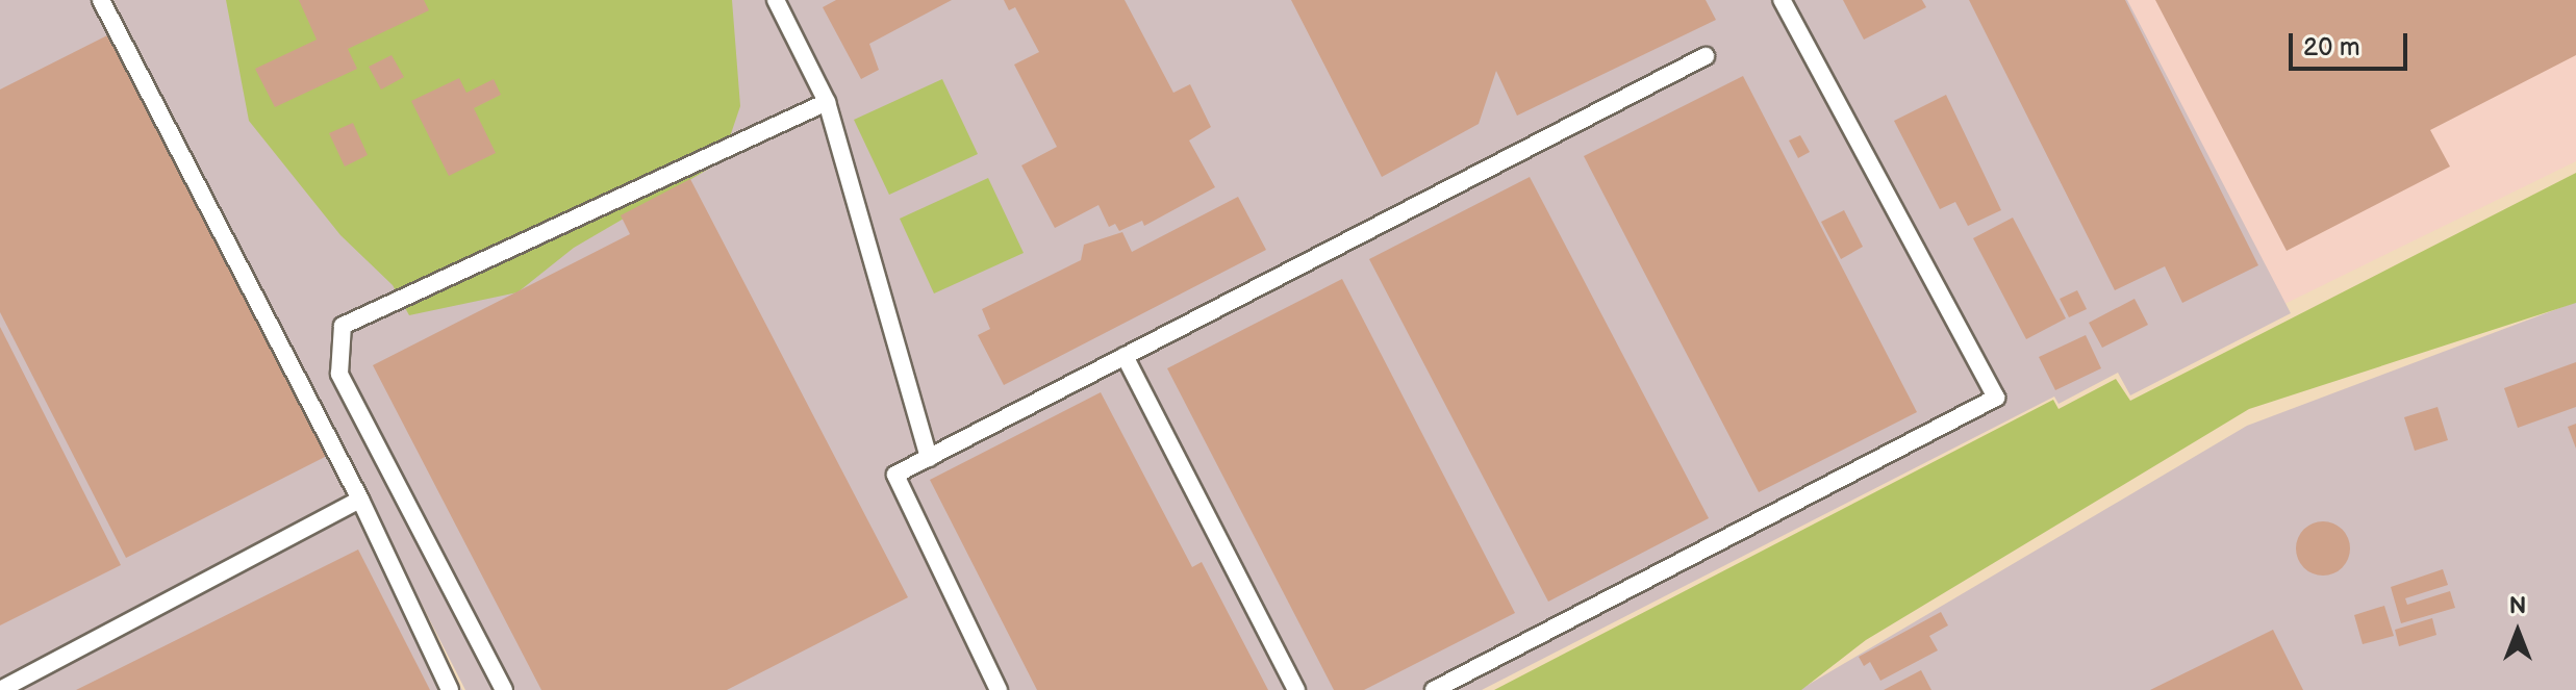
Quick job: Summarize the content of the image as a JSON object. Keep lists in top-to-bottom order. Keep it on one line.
{"scale_bar":"20 m","north":"top"}
